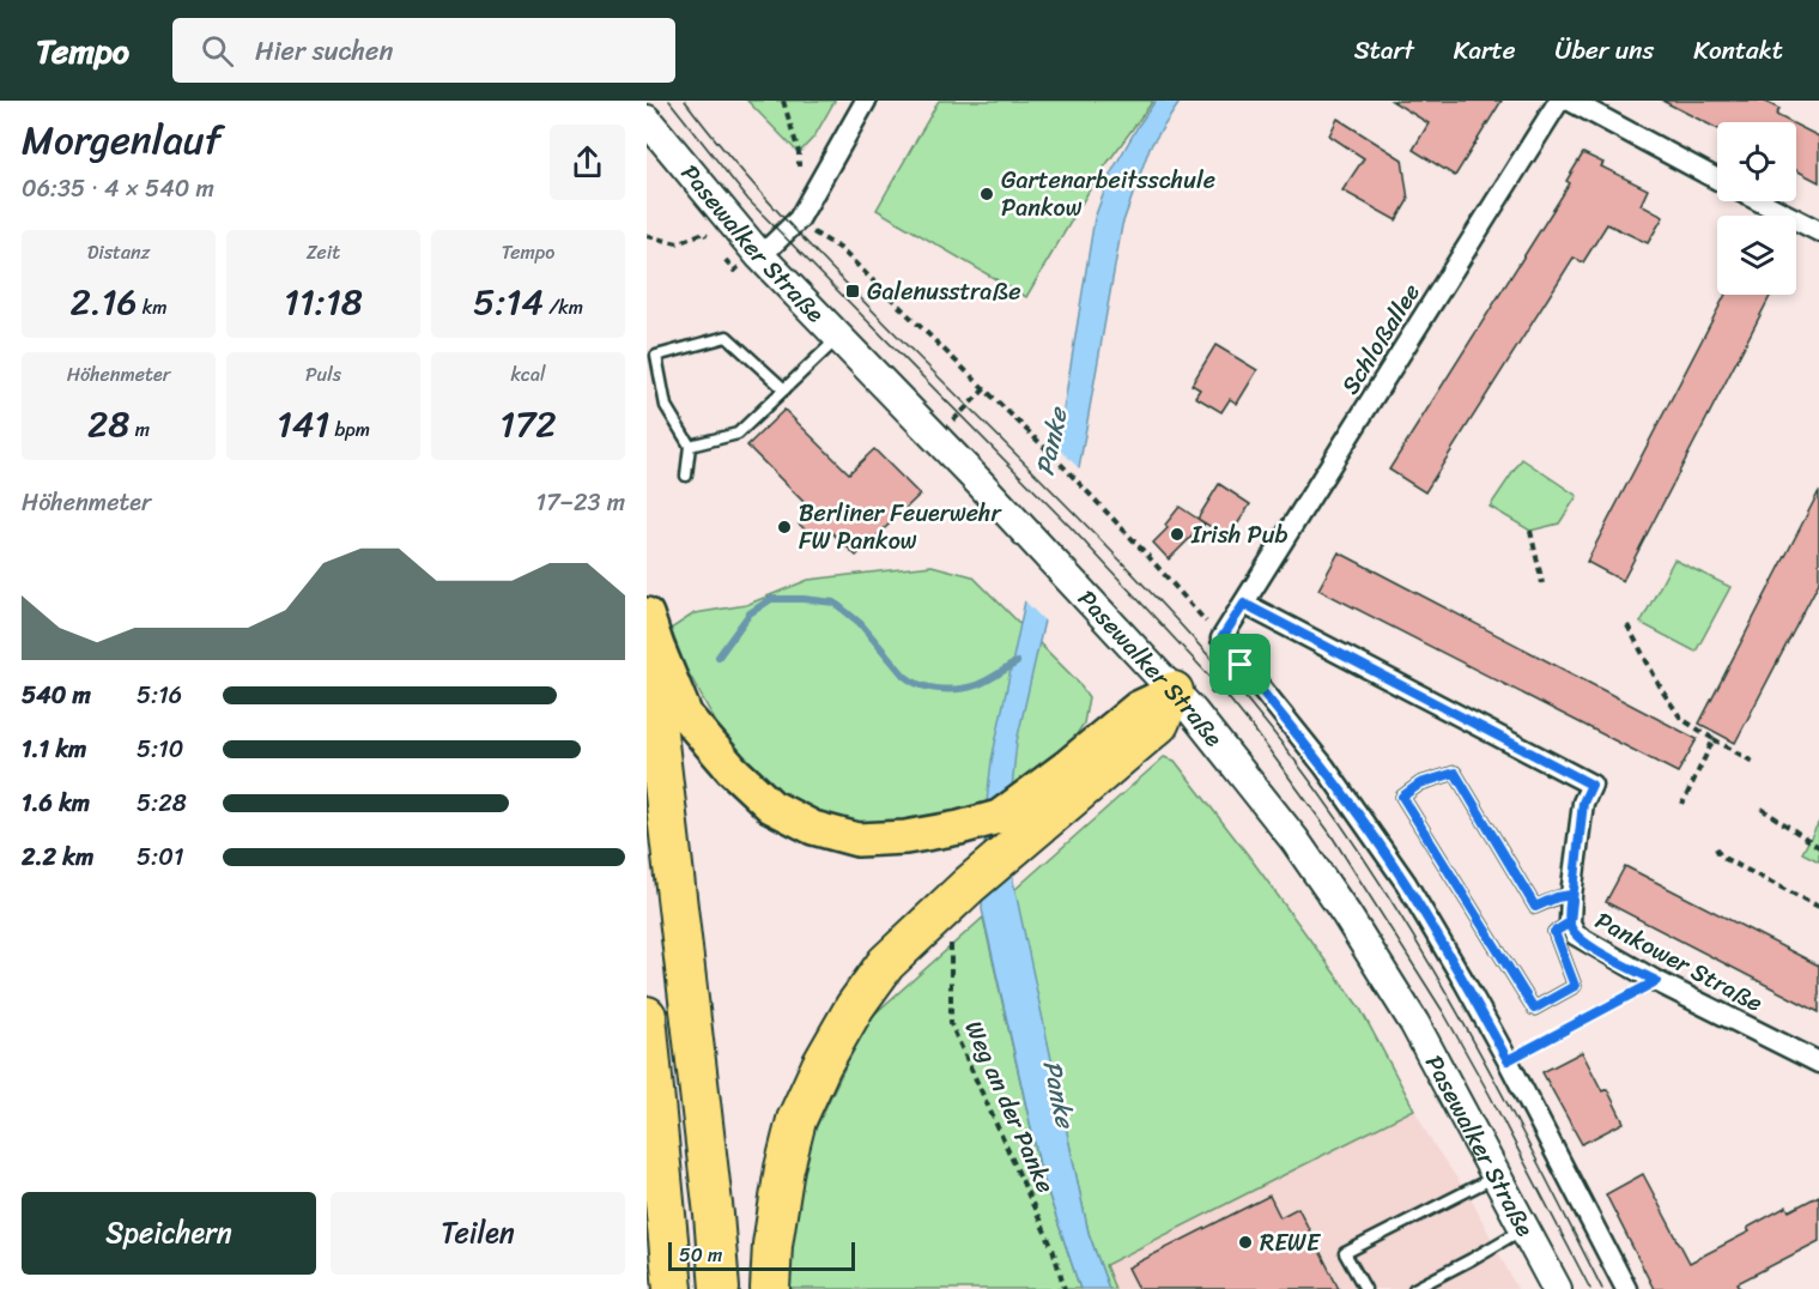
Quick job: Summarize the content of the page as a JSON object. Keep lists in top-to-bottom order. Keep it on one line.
{"streets":{"main road":["Pasewalker Straße"],"street":["Schloßallee","Pankower Straße"],"path":["Weg an der Panke"]},"crossings":[["Schloßallee","Pankower Straße"]],"water":["Panke"],"places":{"other":["Gartenarbeitsschule Pankow","Berliner Feuerwehr FW Pankow","Irish Pub","REWE"],"transit":["Galenusstraße"]},"scale_bar":"50 m","page":{"header":"Tempo","search":"Hier suchen","nav":["Start","Karte","Über uns","Kontakt"],"heading":["Morgenlauf","06:35 · 4 × 540 m"],"stats":[["Distanz","2.16 km"],["Zeit","11:18"],["Tempo","5:14 /km"],["Höhenmeter","28 m"],["Puls","141 bpm"],["kcal","172"]],"chart":["Höhenmeter","17–23 m"],"list":[{"name":"540 m","note":"5:16"},{"name":"1.1 km","note":"5:10"},{"name":"1.6 km","note":"5:28"},{"name":"2.2 km","note":"5:01"}],"buttons":["Speichern","Teilen"],"scale":"50 m"}}
